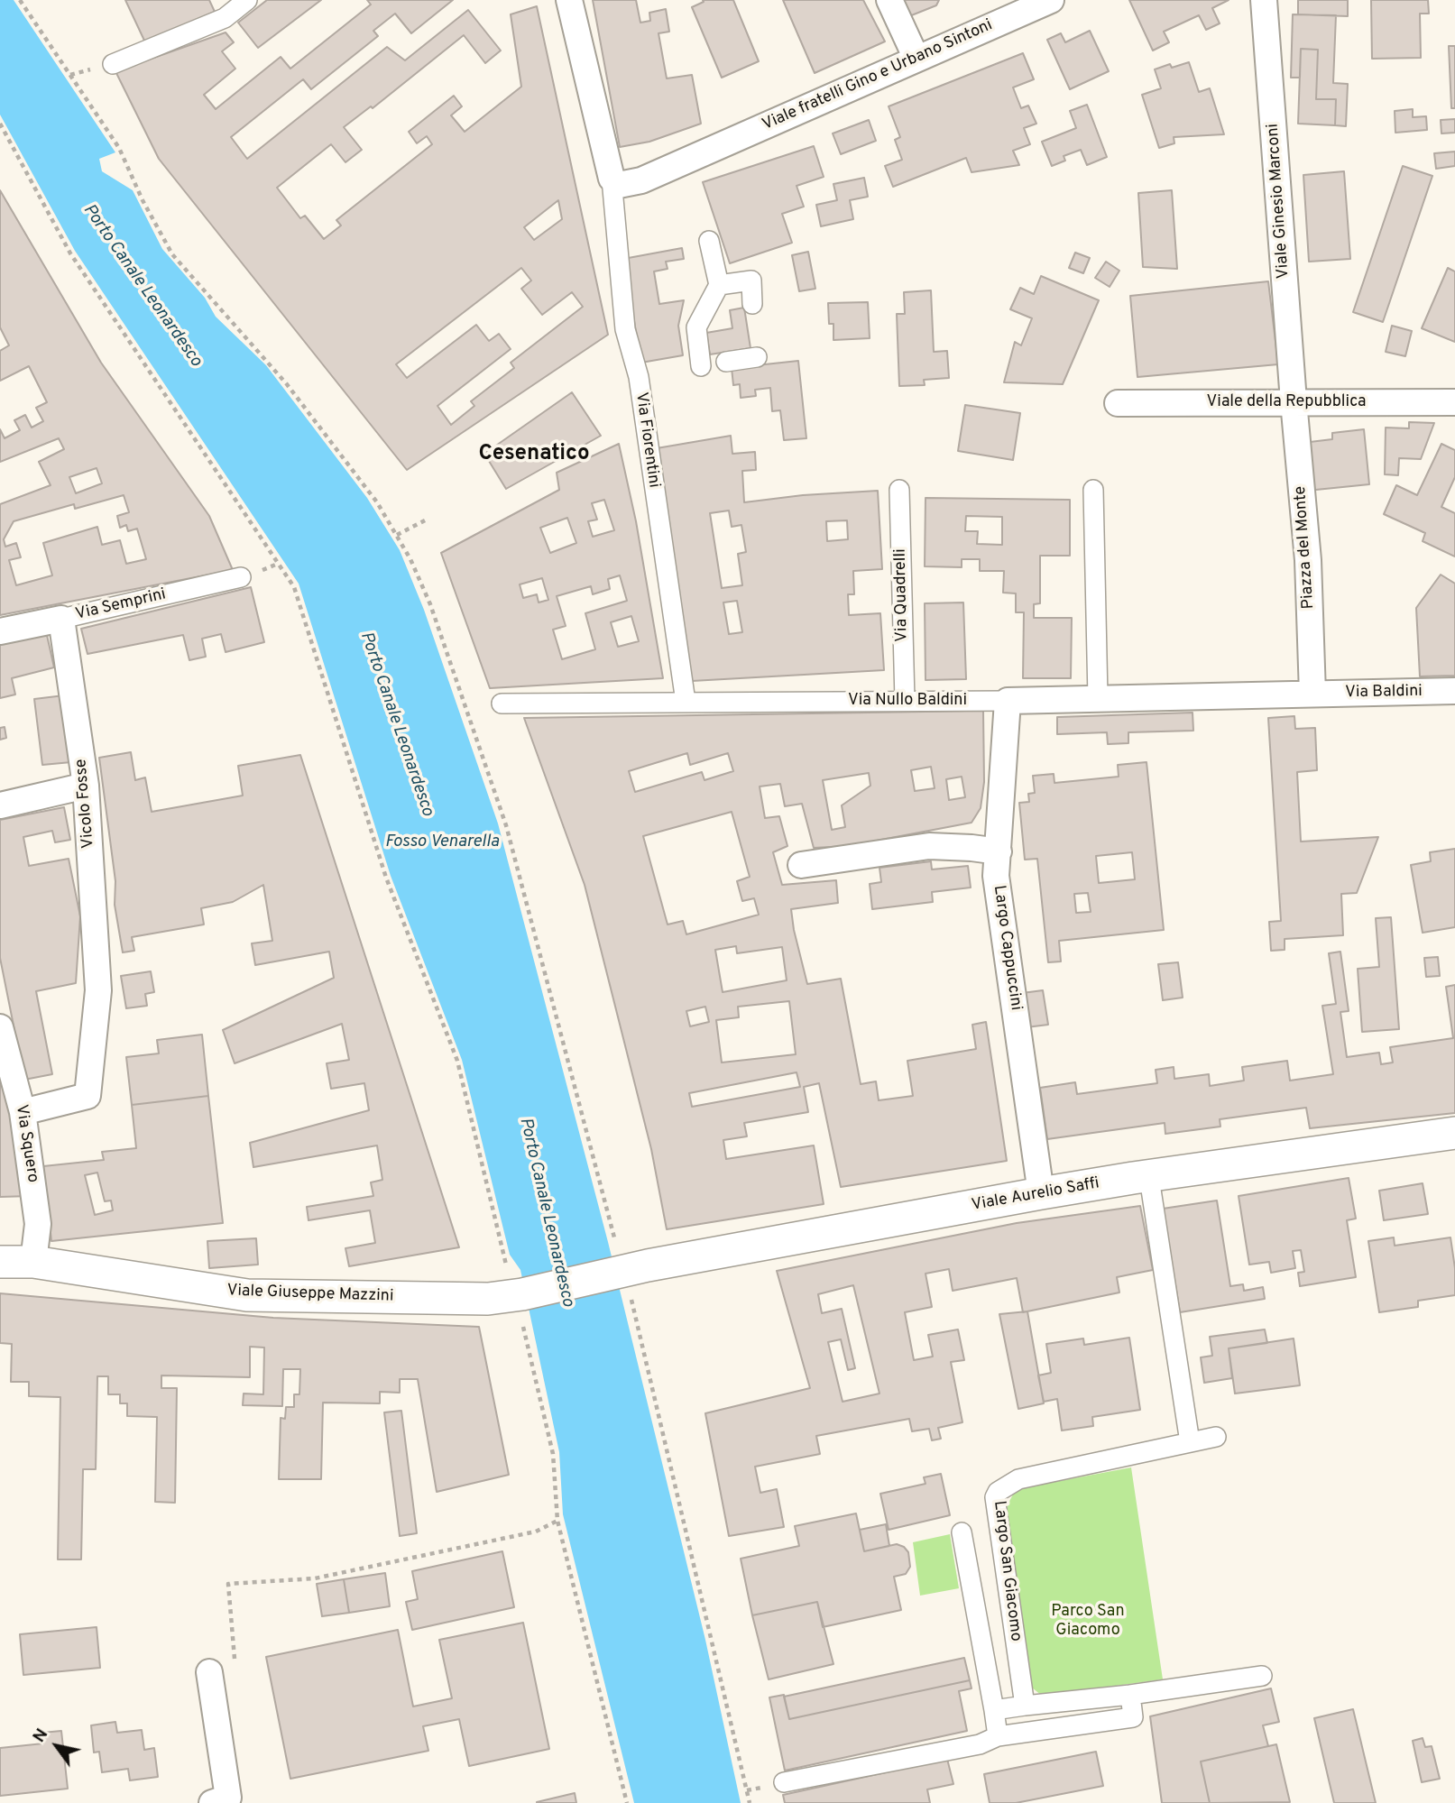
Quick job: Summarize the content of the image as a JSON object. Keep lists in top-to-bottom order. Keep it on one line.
{"streets":{"street":["Viale fratelli Gino e Urbano Sintoni","Viale Ginesio Marconi","Viale della Repubblica","Via Fiorentini","Piazza del Monte","Via Quadrelli","Via Semprini","Via Baldini","Via Nullo Baldini","Vicolo Fosse","Largo Cappuccini","Via Squero","Viale Aurelio Saffi","Viale Giuseppe Mazzini","Largo San Giacomo"]},"crossings":[["Viale fratelli Gino e Urbano Sintoni","Via Fiorentini"],["Viale Ginesio Marconi","Viale della Repubblica"],["Viale Ginesio Marconi","Piazza del Monte"],["Viale della Repubblica","Piazza del Monte"],["Via Fiorentini","Via Nullo Baldini"],["Piazza del Monte","Via Baldini"],["Piazza del Monte","Via Nullo Baldini"],["Via Quadrelli","Via Nullo Baldini"],["Via Semprini","Vicolo Fosse"],["Via Baldini","Via Nullo Baldini"],["Via Nullo Baldini","Largo Cappuccini"],["Vicolo Fosse","Via Squero"],["Largo Cappuccini","Viale Aurelio Saffi"],["Via Squero","Viale Giuseppe Mazzini"],["Viale Aurelio Saffi","Viale Giuseppe Mazzini"]],"districts":["Cesenatico"],"water":["Porto Canale Leonardesco","Fosso Venarella"],"parks":["Parco San Giacomo"],"north":"top left"}
